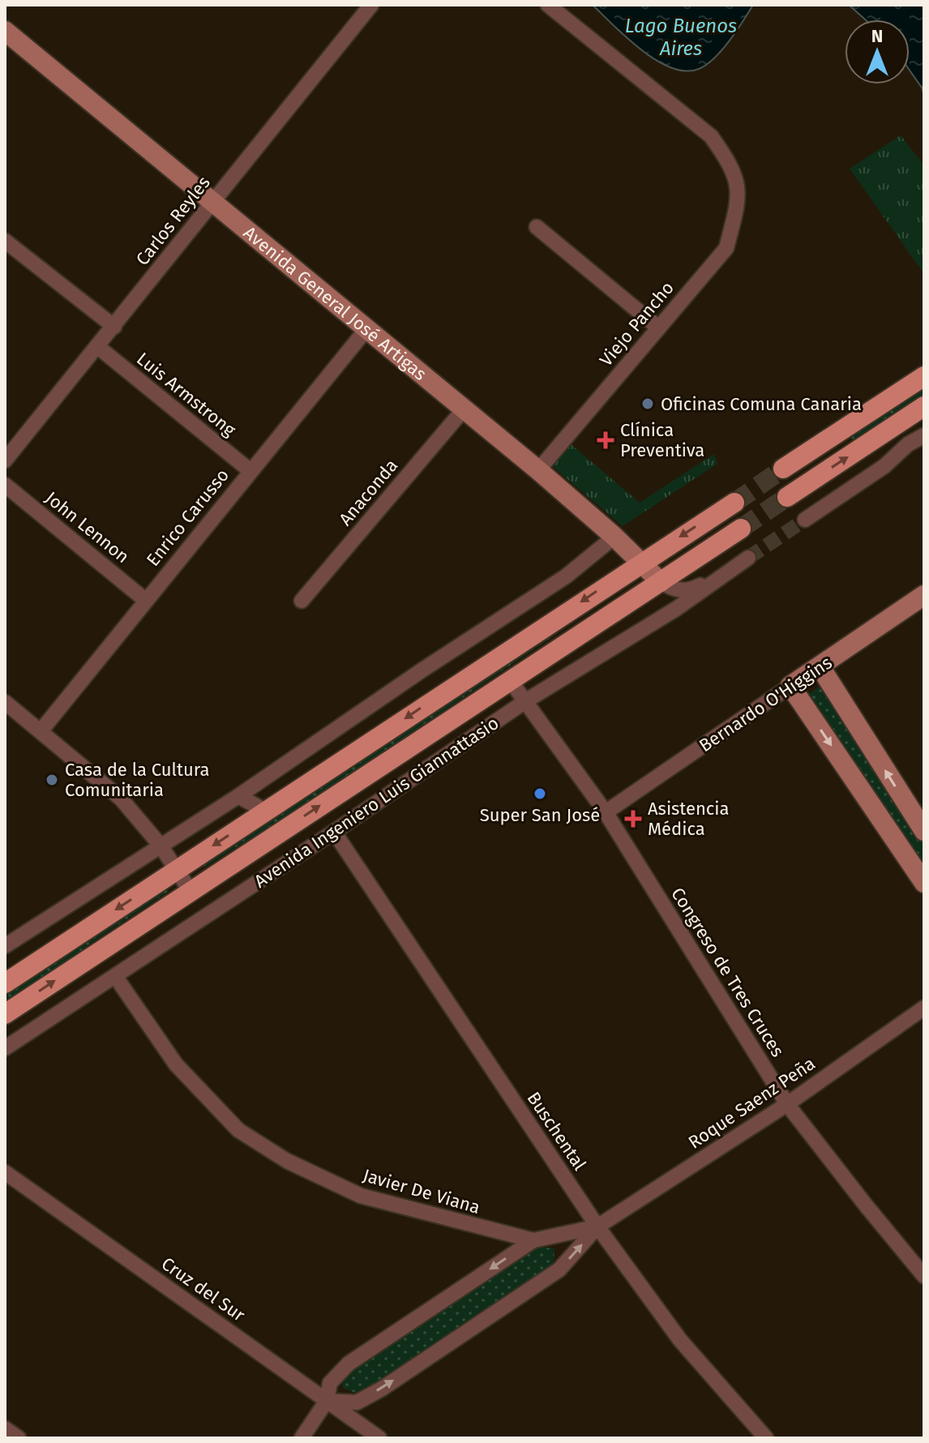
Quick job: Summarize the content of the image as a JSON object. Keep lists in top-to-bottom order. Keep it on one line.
{"streets":{"main road":["Avenida Ingeniero Luis Giannattasio"],"street":["Carlos Reyles","Avenida General José Artigas","Viejo Pancho","Luis Armstrong","Anaconda","Enrico Carusso","John Lennon","Bernardo O'Higgins","Congreso de Tres Cruces","Roque Saenz Peña","Buschental","Javier De Viana","Cruz del Sur"]},"crossings":[["Carlos Reyles","Avenida General José Artigas"],["Carlos Reyles","Luis Armstrong"],["Avenida General José Artigas","Viejo Pancho"],["Avenida General José Artigas","Anaconda"],["Avenida General José Artigas","Enrico Carusso"],["Avenida General José Artigas","Avenida Ingeniero Luis Giannattasio"],["Luis Armstrong","Enrico Carusso"],["Enrico Carusso","John Lennon"],["Bernardo O'Higgins","Congreso de Tres Cruces"],["Avenida Ingeniero Luis Giannattasio","Congreso de Tres Cruces"],["Avenida Ingeniero Luis Giannattasio","Buschental"],["Avenida Ingeniero Luis Giannattasio","Javier De Viana"],["Congreso de Tres Cruces","Roque Saenz Peña"],["Roque Saenz Peña","Buschental"],["Roque Saenz Peña","Javier De Viana"],["Roque Saenz Peña","Cruz del Sur"]],"water":["Lago Buenos Aires"],"places":{"other":["Oficinas Comuna Canaria","Casa de la Cultura Comunitaria","Super San José"],"health":["Clínica Preventiva","Asistencia Médica"]},"north":"top"}
